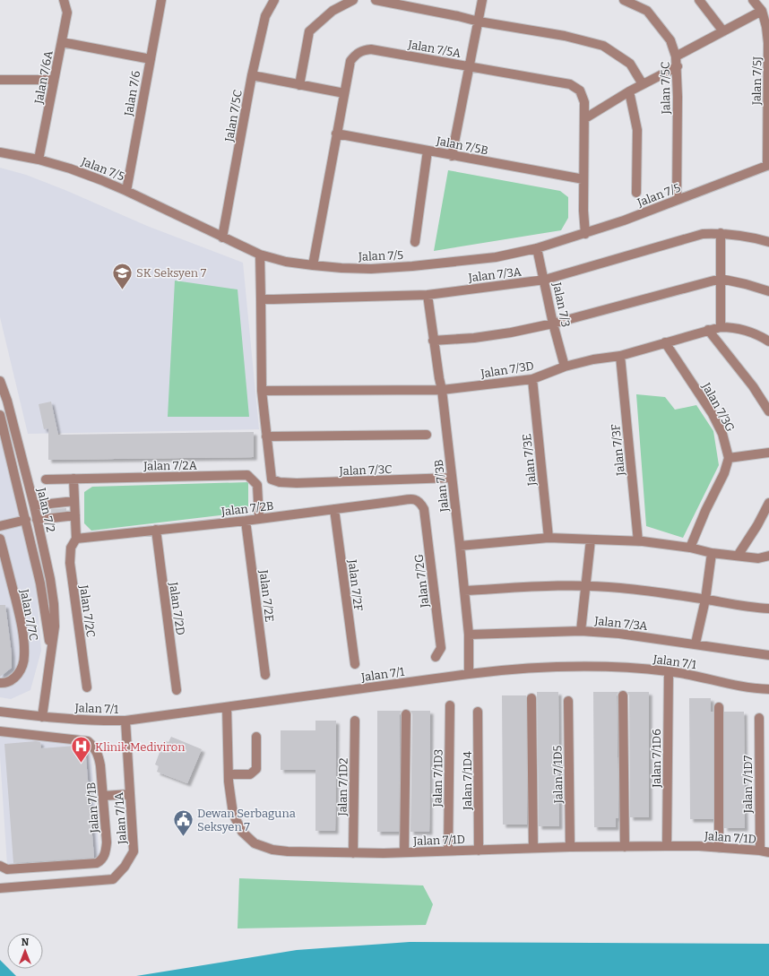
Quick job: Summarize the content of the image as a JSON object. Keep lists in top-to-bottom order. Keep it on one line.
{"streets":{"street":["Jalan 7/5A","Jalan 7/6A","Jalan 7/5J","Jalan 7/5C","Jalan 7/6","Jalan 7/5B","Jalan 7/5","Jalan 7/3A","Jalan 7/3","Jalan 7/3D","Jalan 7/3G","Jalan 7/3F","Jalan 7/3E","Jalan 7/2A","Jalan 7/3C","Jalan 7/3B","Jalan 7/2B","Jalan 7/2","Jalan 7/2G","Jalan 7/2F","Jalan 7/2E","Jalan 7/2D","Jalan 7/2C","Jalan 7/7C","Jalan 7/1","Jalan 7/1D6","Jalan 7/1D5","Jalan 7/1D3","Jalan 7/1D4","Jalan 7/1D7","Jalan 7/1D2","Jalan 7/1B","Jalan 7/1A","Jalan 7/1D"]},"crossings":[["Jalan 7/5A","Jalan 7/5B"],["Jalan 7/5A","Jalan 7/5"],["Jalan 7/6A","Jalan 7/5"],["Jalan 7/5J","Jalan 7/5"],["Jalan 7/5C","Jalan 7/5"],["Jalan 7/6","Jalan 7/5"],["Jalan 7/5","Jalan 7/3"],["Jalan 7/3A","Jalan 7/3"],["Jalan 7/3A","Jalan 7/3B"],["Jalan 7/3","Jalan 7/3D"],["Jalan 7/3D","Jalan 7/3G"],["Jalan 7/3D","Jalan 7/3F"],["Jalan 7/3D","Jalan 7/3E"],["Jalan 7/3D","Jalan 7/3B"],["Jalan 7/2A","Jalan 7/2B"],["Jalan 7/3C","Jalan 7/3B"],["Jalan 7/3B","Jalan 7/1"],["Jalan 7/2B","Jalan 7/2G"],["Jalan 7/2B","Jalan 7/2F"],["Jalan 7/2B","Jalan 7/2E"],["Jalan 7/2B","Jalan 7/2D"],["Jalan 7/2B","Jalan 7/2C"],["Jalan 7/2","Jalan 7/1"],["Jalan 7/1","Jalan 7/1D6"],["Jalan 7/1","Jalan 7/1A"],["Jalan 7/1","Jalan 7/1D"],["Jalan 7/1D6","Jalan 7/1D"],["Jalan 7/1D5","Jalan 7/1D"],["Jalan 7/1D3","Jalan 7/1D"],["Jalan 7/1D4","Jalan 7/1D"],["Jalan 7/1D7","Jalan 7/1D"],["Jalan 7/1D2","Jalan 7/1D"]],"places":{"school or university":["SK Seksyen 7"],"hospital":["Klinik Mediviron"],"public building":["Dewan Serbaguna Seksyen 7"]},"north":"top"}
